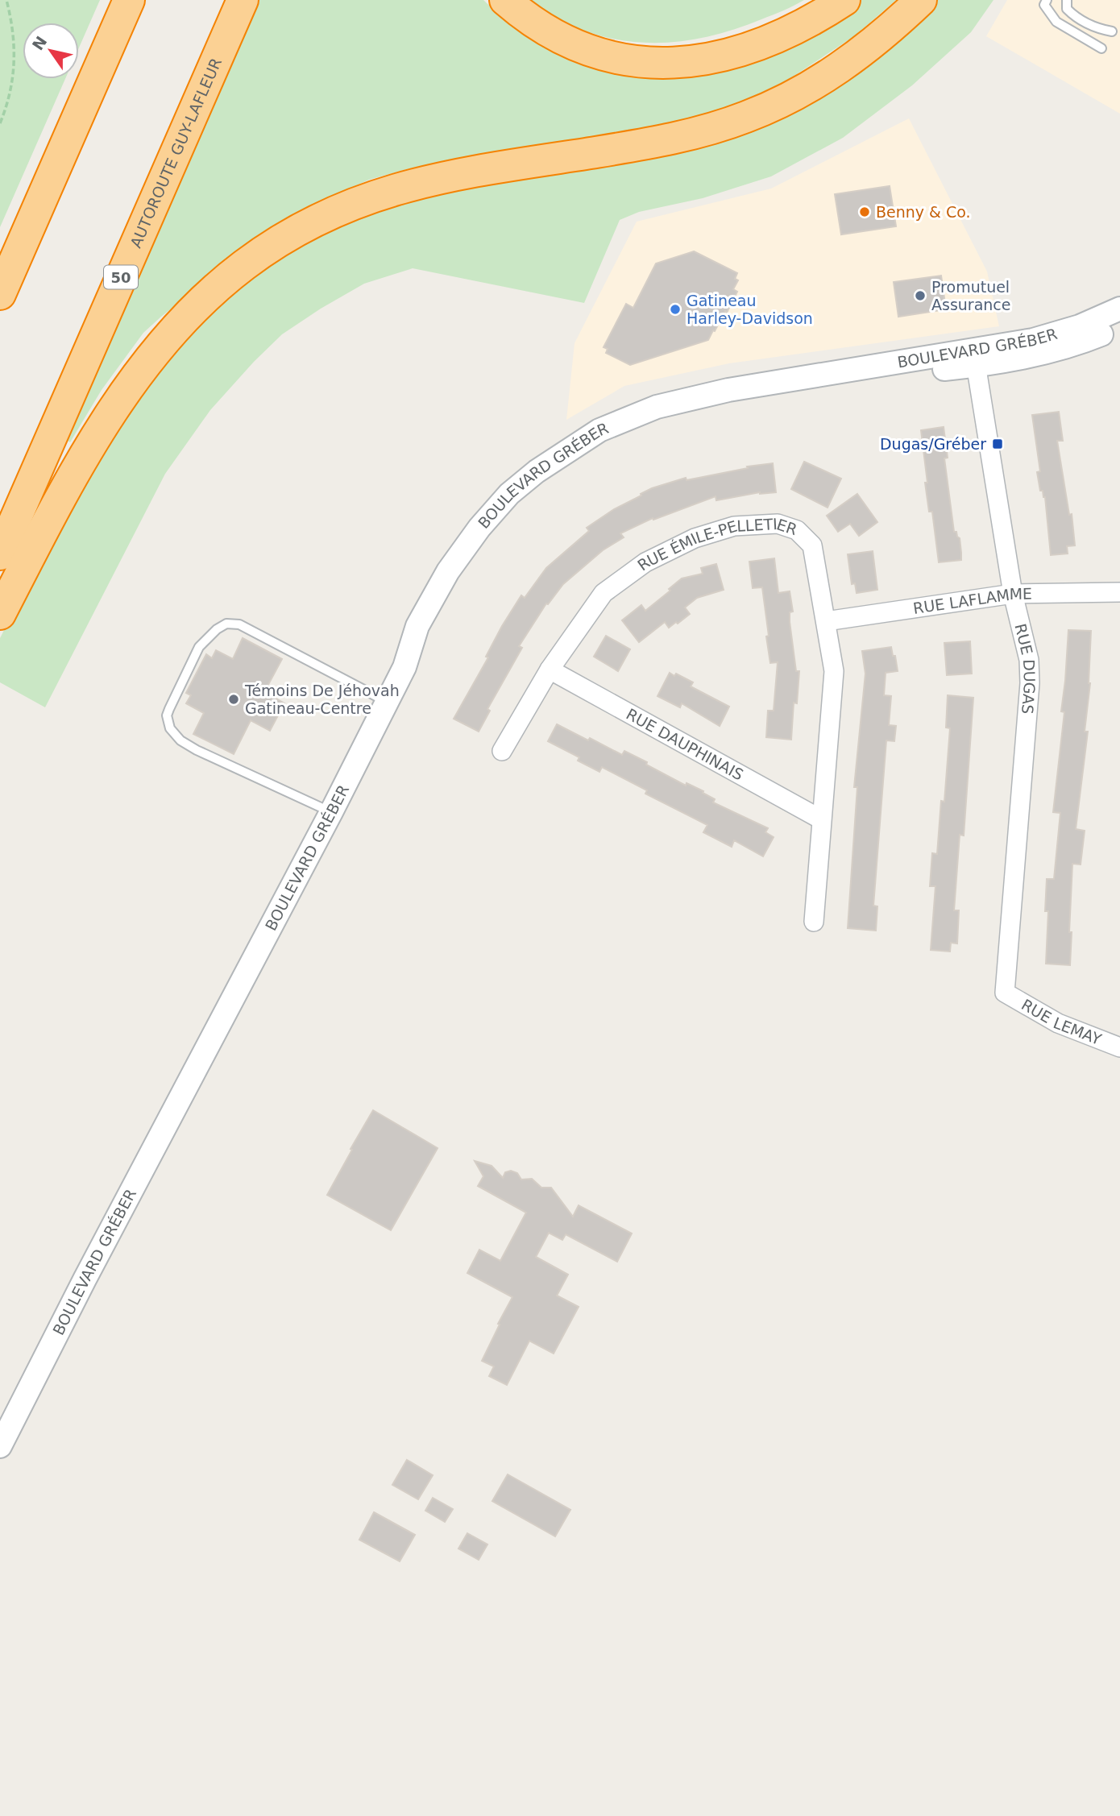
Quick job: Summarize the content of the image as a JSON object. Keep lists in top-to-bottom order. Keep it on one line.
{"streets":{"highway":["AUTOROUTE GUY-LAFLEUR","50"],"street":["BOULEVARD GRÉBER","RUE ÉMILE-PELLETIER","RUE LAFLAMME","RUE DUGAS","RUE DAUPHINAIS","RUE LEMAY"]},"crossings":[["BOULEVARD GRÉBER","RUE DUGAS"],["RUE ÉMILE-PELLETIER","RUE LAFLAMME"],["RUE ÉMILE-PELLETIER","RUE DAUPHINAIS"],["RUE LAFLAMME","RUE DUGAS"],["RUE DUGAS","RUE LEMAY"]],"places":{"other":["Benny & Co.","Promutuel Assurance","Gatineau Harley-Davidson","Témoins De Jéhovah Gatineau-Centre"],"transit":["Dugas/Gréber"]},"north":"top left"}
